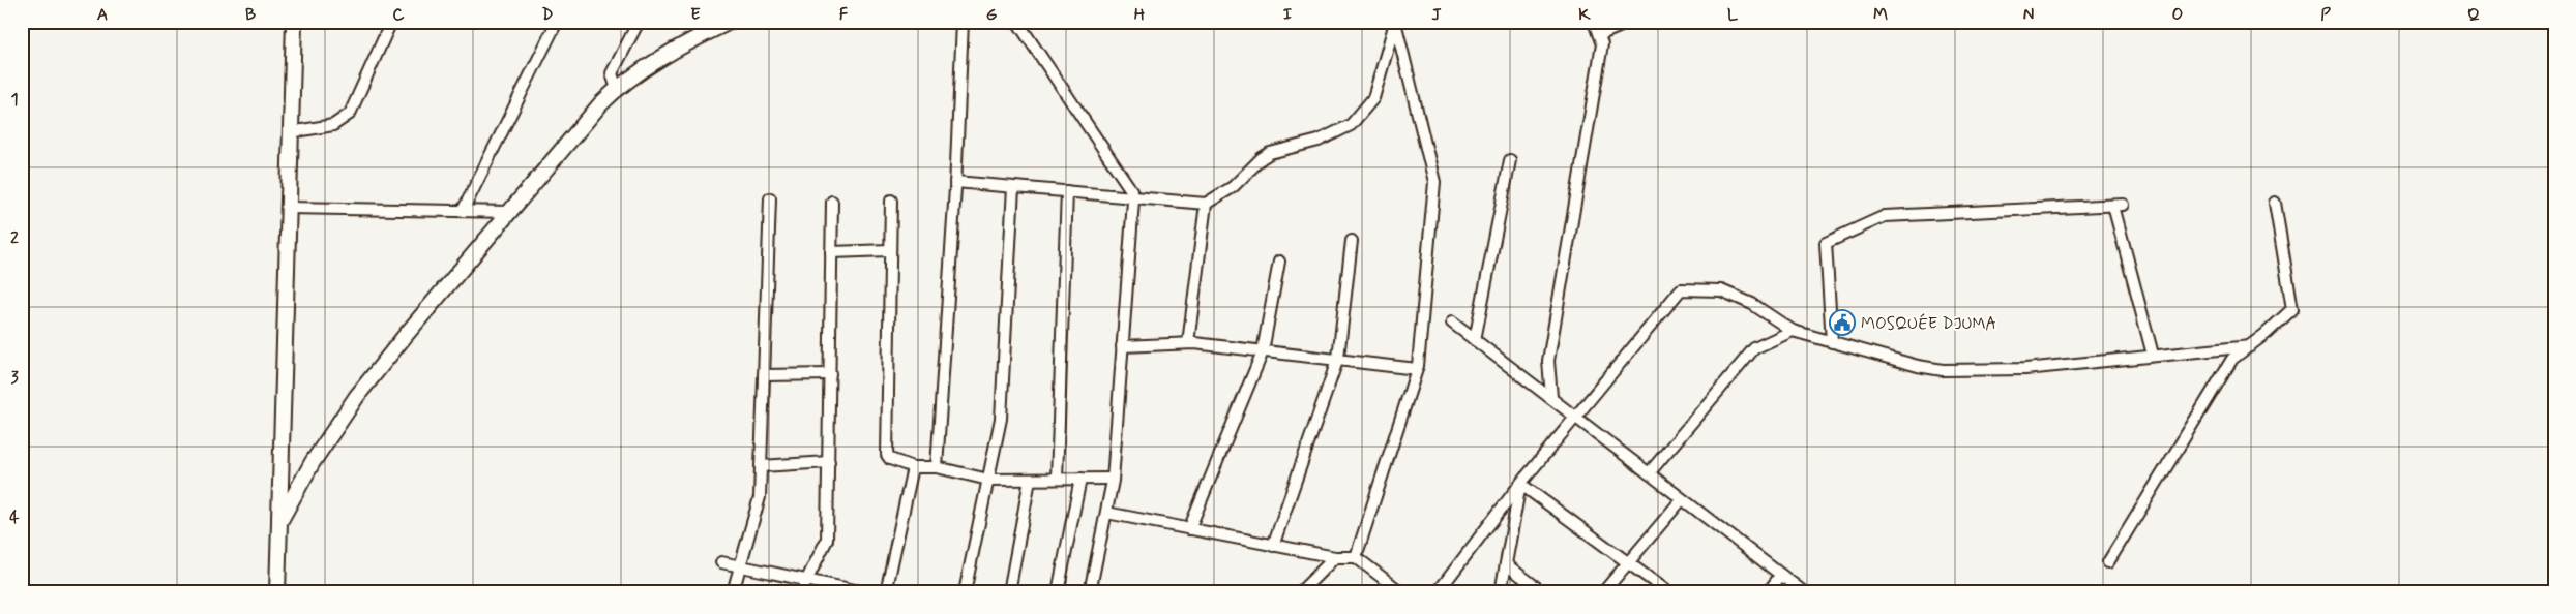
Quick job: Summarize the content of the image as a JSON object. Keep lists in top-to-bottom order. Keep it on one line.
{"places":{"public building":["MOSQUÉE DJUMA"]},"grid":{"columns":["A","B","C","D","E","F","G","H","I","J","K","L","M","N","O","P","Q"],"rows":["1","2","3","4"]}}
